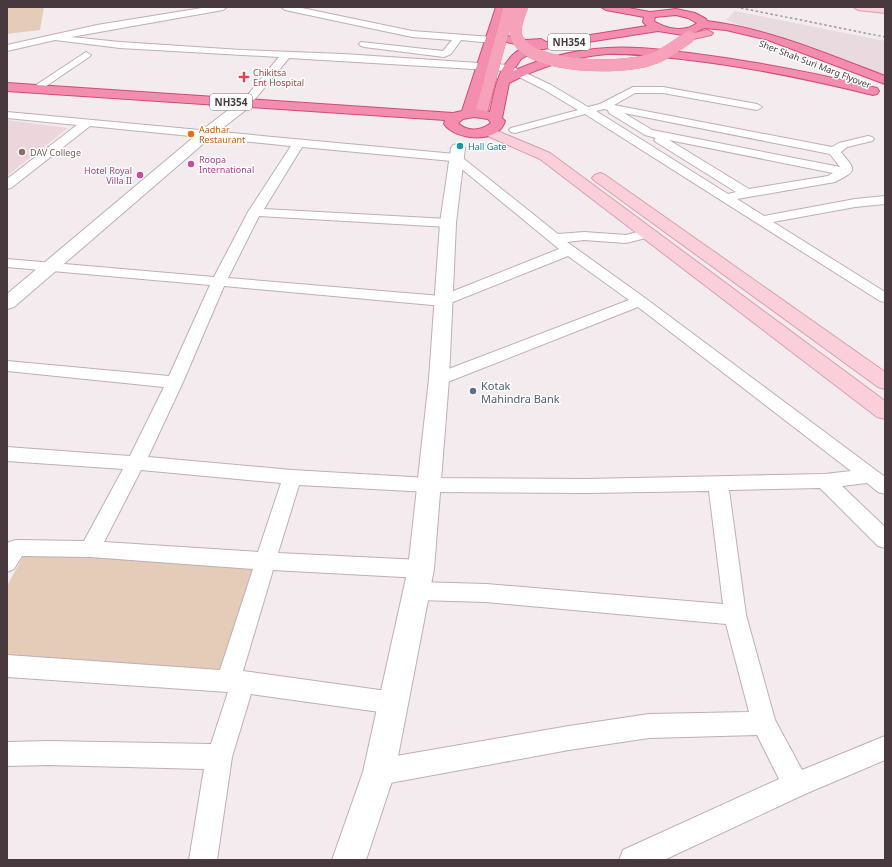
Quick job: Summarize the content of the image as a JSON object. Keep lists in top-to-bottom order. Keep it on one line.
{"streets":{"highway":["NH354","Sher Shah Suri Marg Flyover"]},"crossings":[["NH354","Sher Shah Suri Marg Flyover"]],"places":{"health":["Chikitsa Ent Hospital"],"other":["Aadhar Restaurant","Hall Gate","DAV College","Roopa International","Hotel Royal Villa II","Kotak Mahindra Bank"]}}
